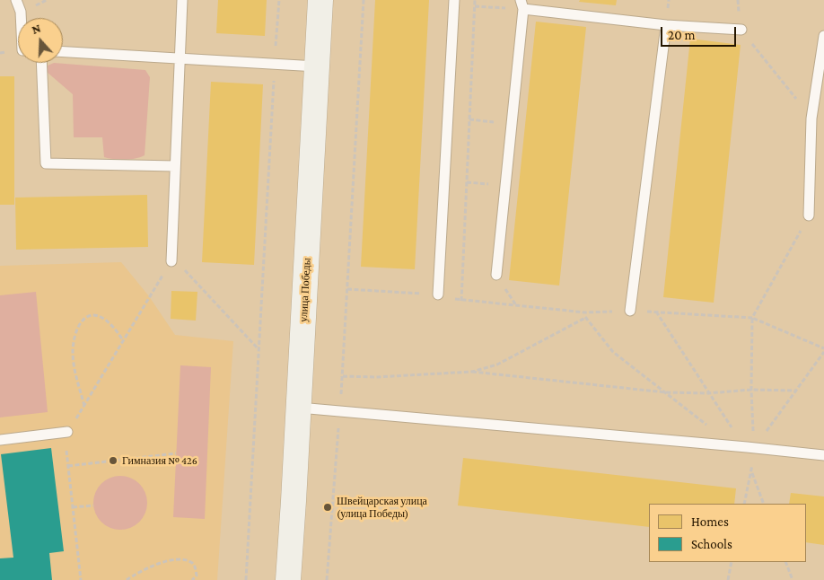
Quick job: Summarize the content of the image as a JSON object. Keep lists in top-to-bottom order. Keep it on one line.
{"streets":{"main road":["улица Победы"]},"places":["Гимназия № 426","Швейцарская улица (улица Победы)"],"legend":["Homes","Schools"],"scale_bar":"20 m","north":"top"}
